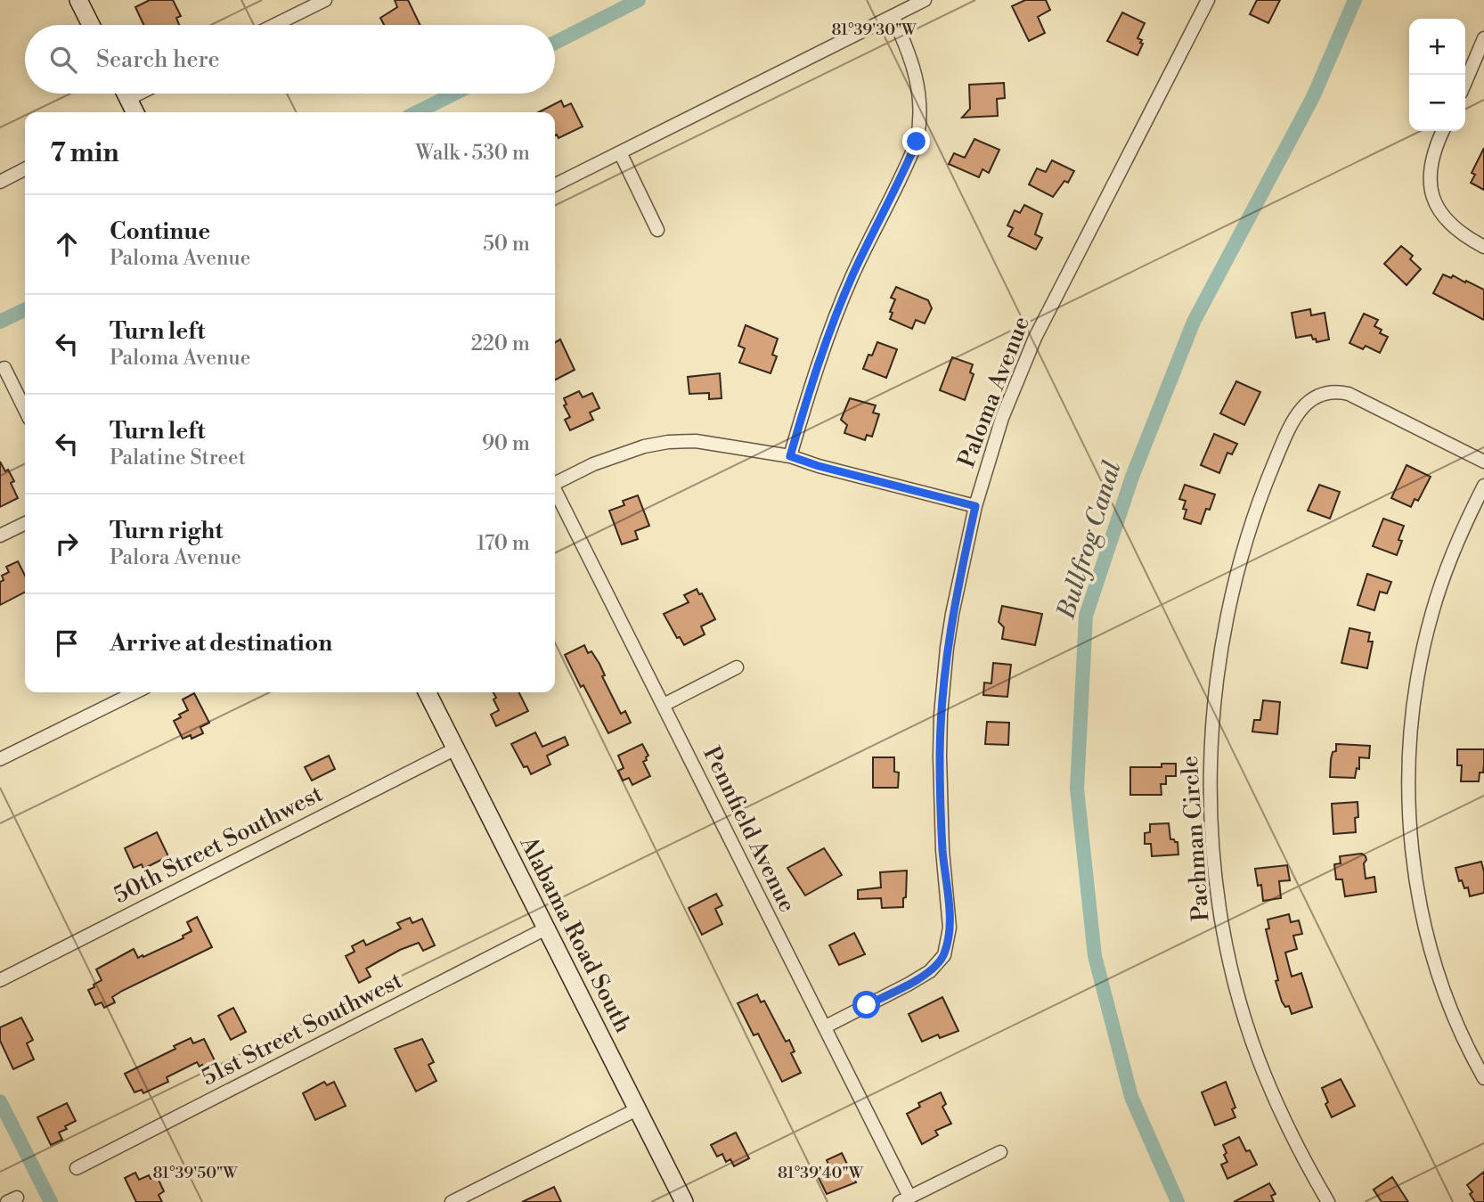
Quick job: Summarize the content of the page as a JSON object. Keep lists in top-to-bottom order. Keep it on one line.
{"streets":{"street":["Paloma Avenue","Pennfield Avenue","Pachman Circle","50th Street Southwest","Alabama Road South","51st Street Southwest"]},"crossings":[["Paloma Avenue","Pennfield Avenue"],["50th Street Southwest","Alabama Road South"],["Alabama Road South","51st Street Southwest"]],"water":["Bullfrog Canal"],"page":{"map_buttons":["+","−"],"search":"Search here","heading":["7 min","Walk · 530 m"],"list":[["Continue","Paloma Avenue","50 m"],["Turn left","Paloma Avenue","220 m"],["Turn left","Palatine Street","90 m"],["Turn right","Palora Avenue","170 m"],"Arrive at destination"]},"coordinates":["81°39'30\"W","81°39'50\"W","81°39'40\"W"]}
